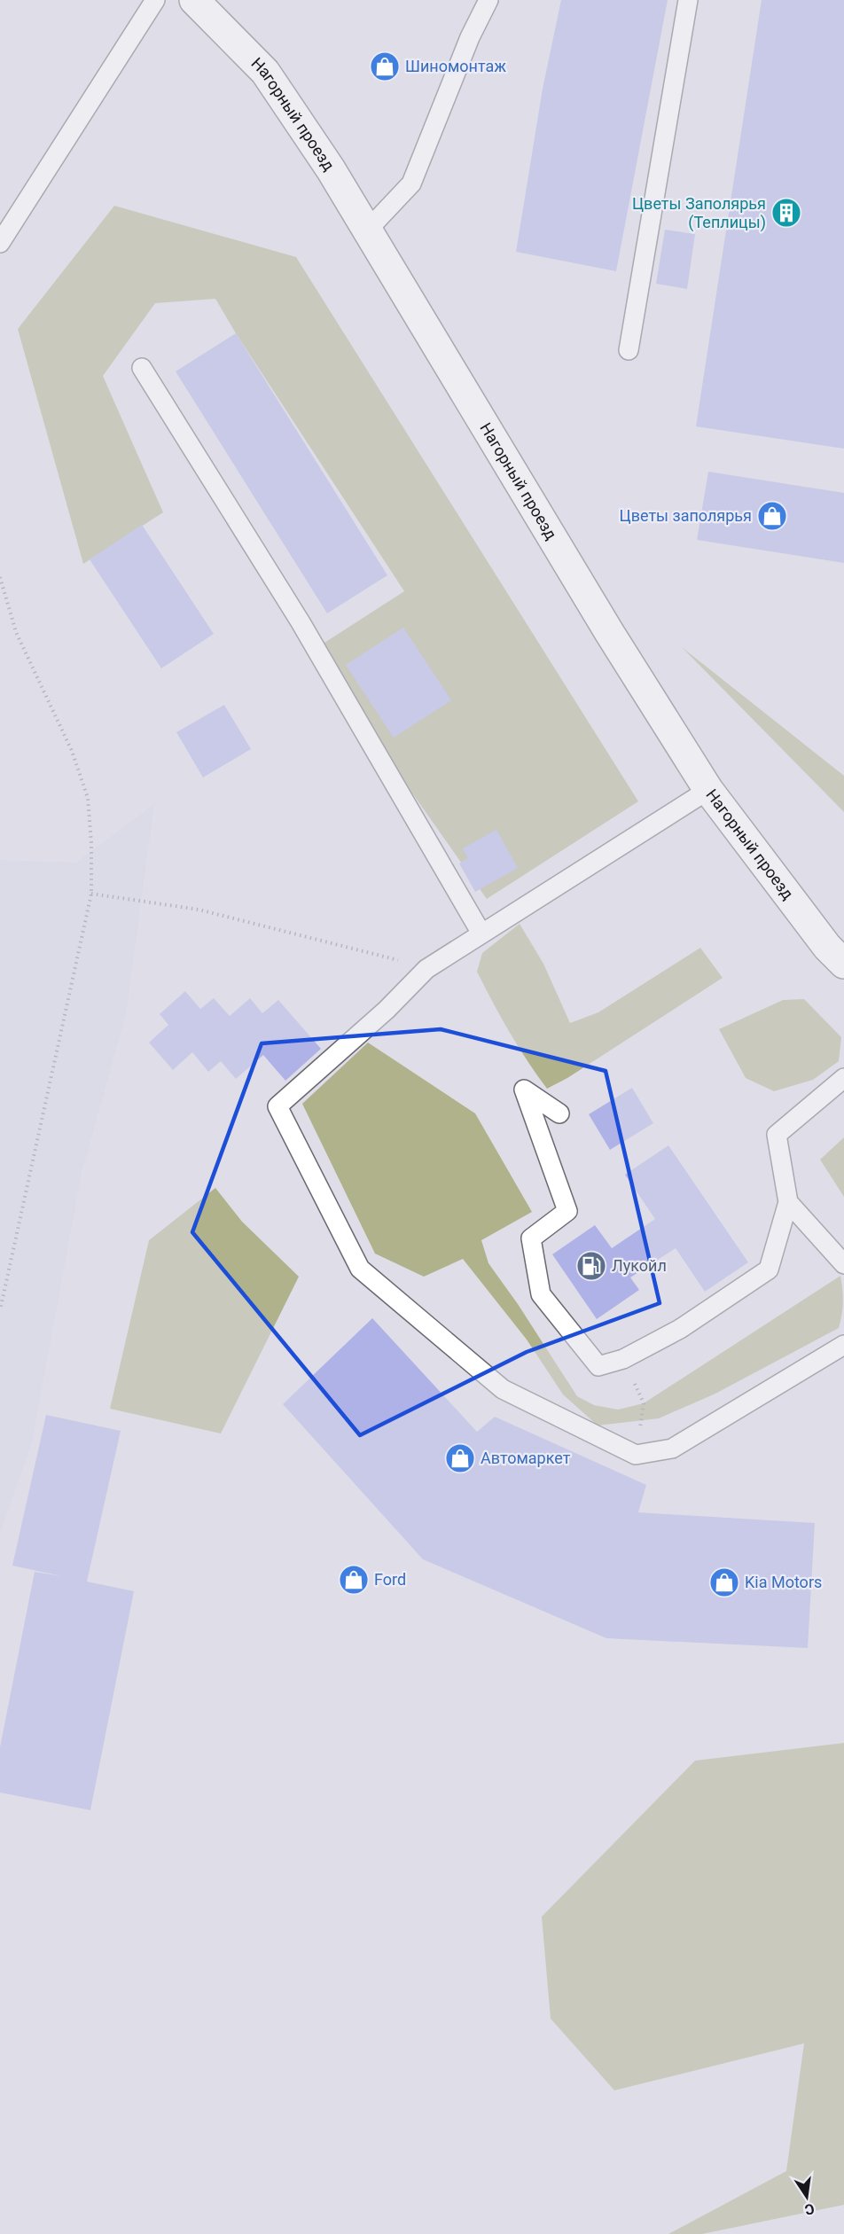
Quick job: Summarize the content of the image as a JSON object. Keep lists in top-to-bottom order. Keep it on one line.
{"streets":{"main road":["Нагорный проезд"]},"places":{"shop":["Шиномонтаж","Цветы заполярья","Автомаркет","Ford","Kia Motors"],"building":["Цветы Заполярья (Теплицы)"],"fuel station":["Лукойл"]},"north":"bottom"}
